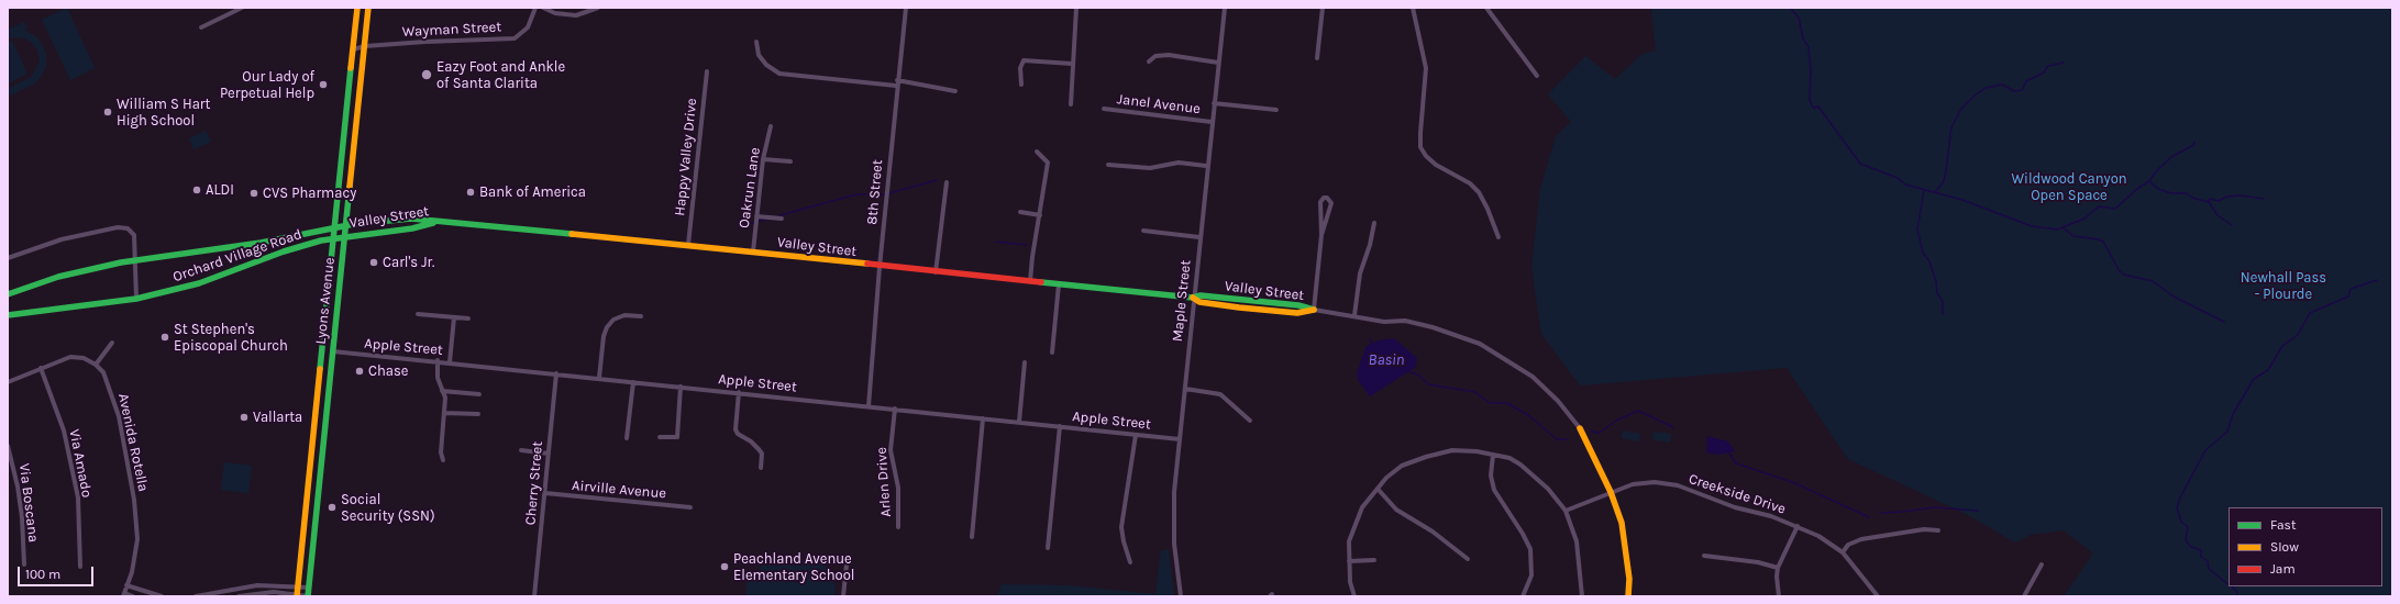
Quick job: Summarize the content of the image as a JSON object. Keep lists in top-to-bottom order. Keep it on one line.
{"streets":{"main road":["Valley Street","Orchard Village Road","Lyons Avenue"],"street":["Wayman Street","Janel Avenue","Happy Valley Drive","Oakrun Lane","8th Street","Maple Street","Apple Street","Avenida Rotella","Via Amado","Arlen Drive","Cherry Street","Airville Avenue","Creekside Drive","Via Boscana"]},"crossings":[["Wayman Street","Lyons Avenue"],["Janel Avenue","Maple Street"],["Happy Valley Drive","Valley Street"],["Oakrun Lane","Valley Street"],["8th Street","Valley Street"],["8th Street","Apple Street"],["Valley Street","Orchard Village Road"],["Valley Street","Lyons Avenue"],["Valley Street","Maple Street"],["Orchard Village Road","Lyons Avenue"],["Lyons Avenue","Apple Street"],["Maple Street","Apple Street"],["Apple Street","Arlen Drive"],["Apple Street","Cherry Street"],["Cherry Street","Airville Avenue"]],"water":["Basin"],"parks":["Wildwood Canyon Open Space","Newhall Pass - Plourde"],"places":["Eazy Foot and Ankle of Santa Clarita","Our Lady of Perpetual Help","William S Hart High School","ALDI","Bank of America","CVS Pharmacy","Carl's Jr.","St Stephen's Episcopal Church","Chase","Vallarta","Social Security (SSN)","Peachland Avenue Elementary School"],"legend":["Fast","Slow","Jam"],"scale_bar":"100 m"}
